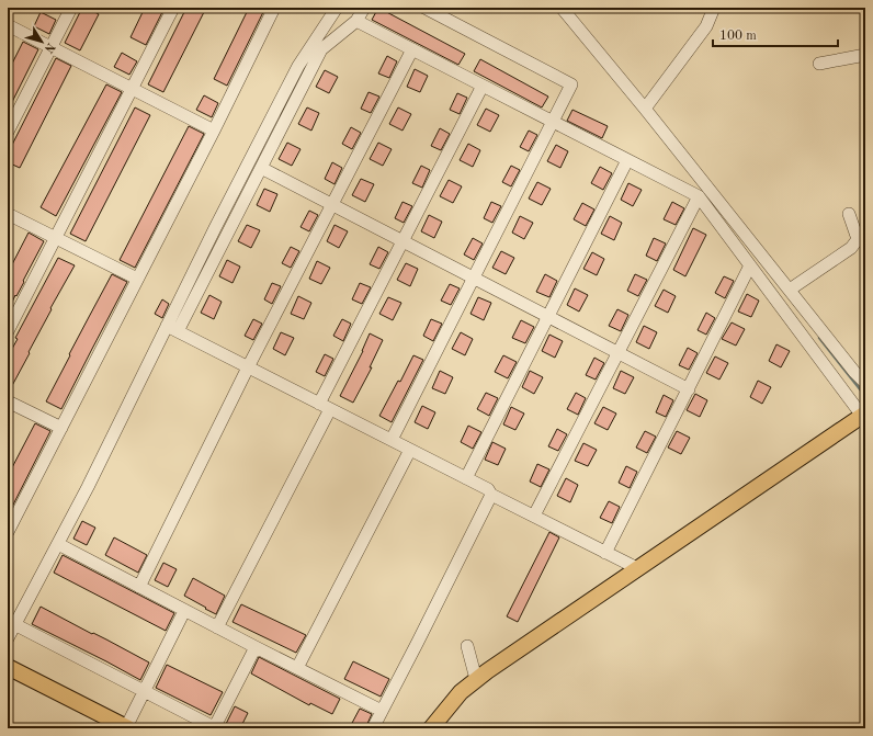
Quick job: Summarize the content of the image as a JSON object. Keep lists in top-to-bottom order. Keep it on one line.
{"scale_bar":"100 m","north":"bottom right"}
